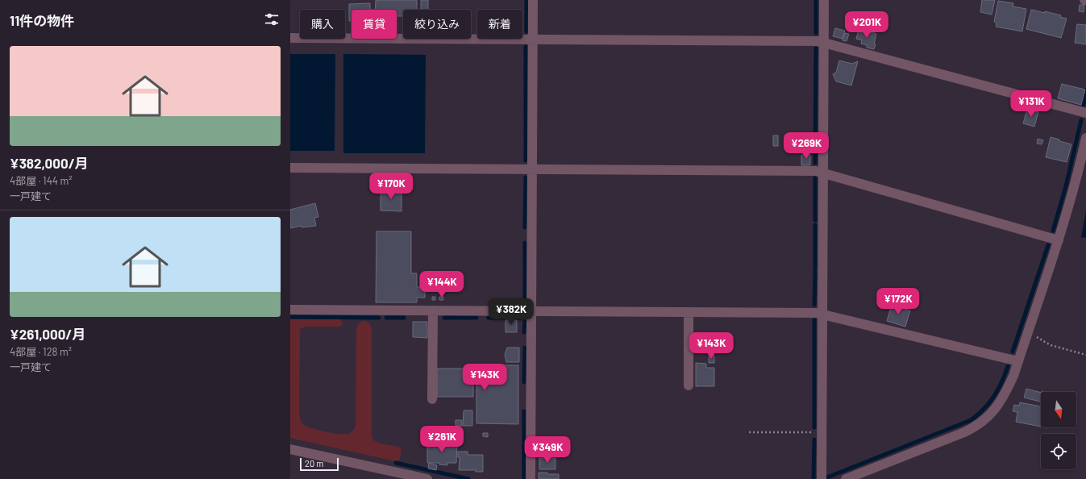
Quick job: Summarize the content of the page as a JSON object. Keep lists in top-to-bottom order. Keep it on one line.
{"scale_bar":"20 m","north":"bottom","page":{"heading":"11件の物件","chip":["購入","賃貸","絞り込み","新着"],"price":["¥201K","¥131K","¥269K","¥170K","¥144K","¥172K","¥382K","¥143K","¥143K","¥261K","¥349K"],"list":[{"name":"¥382,000/月","note":"4部屋 · 144 m² · 一戸建て"},{"name":"¥261,000/月","note":"4部屋 · 128 m² · 一戸建て"}],"scale":"20 m"}}
